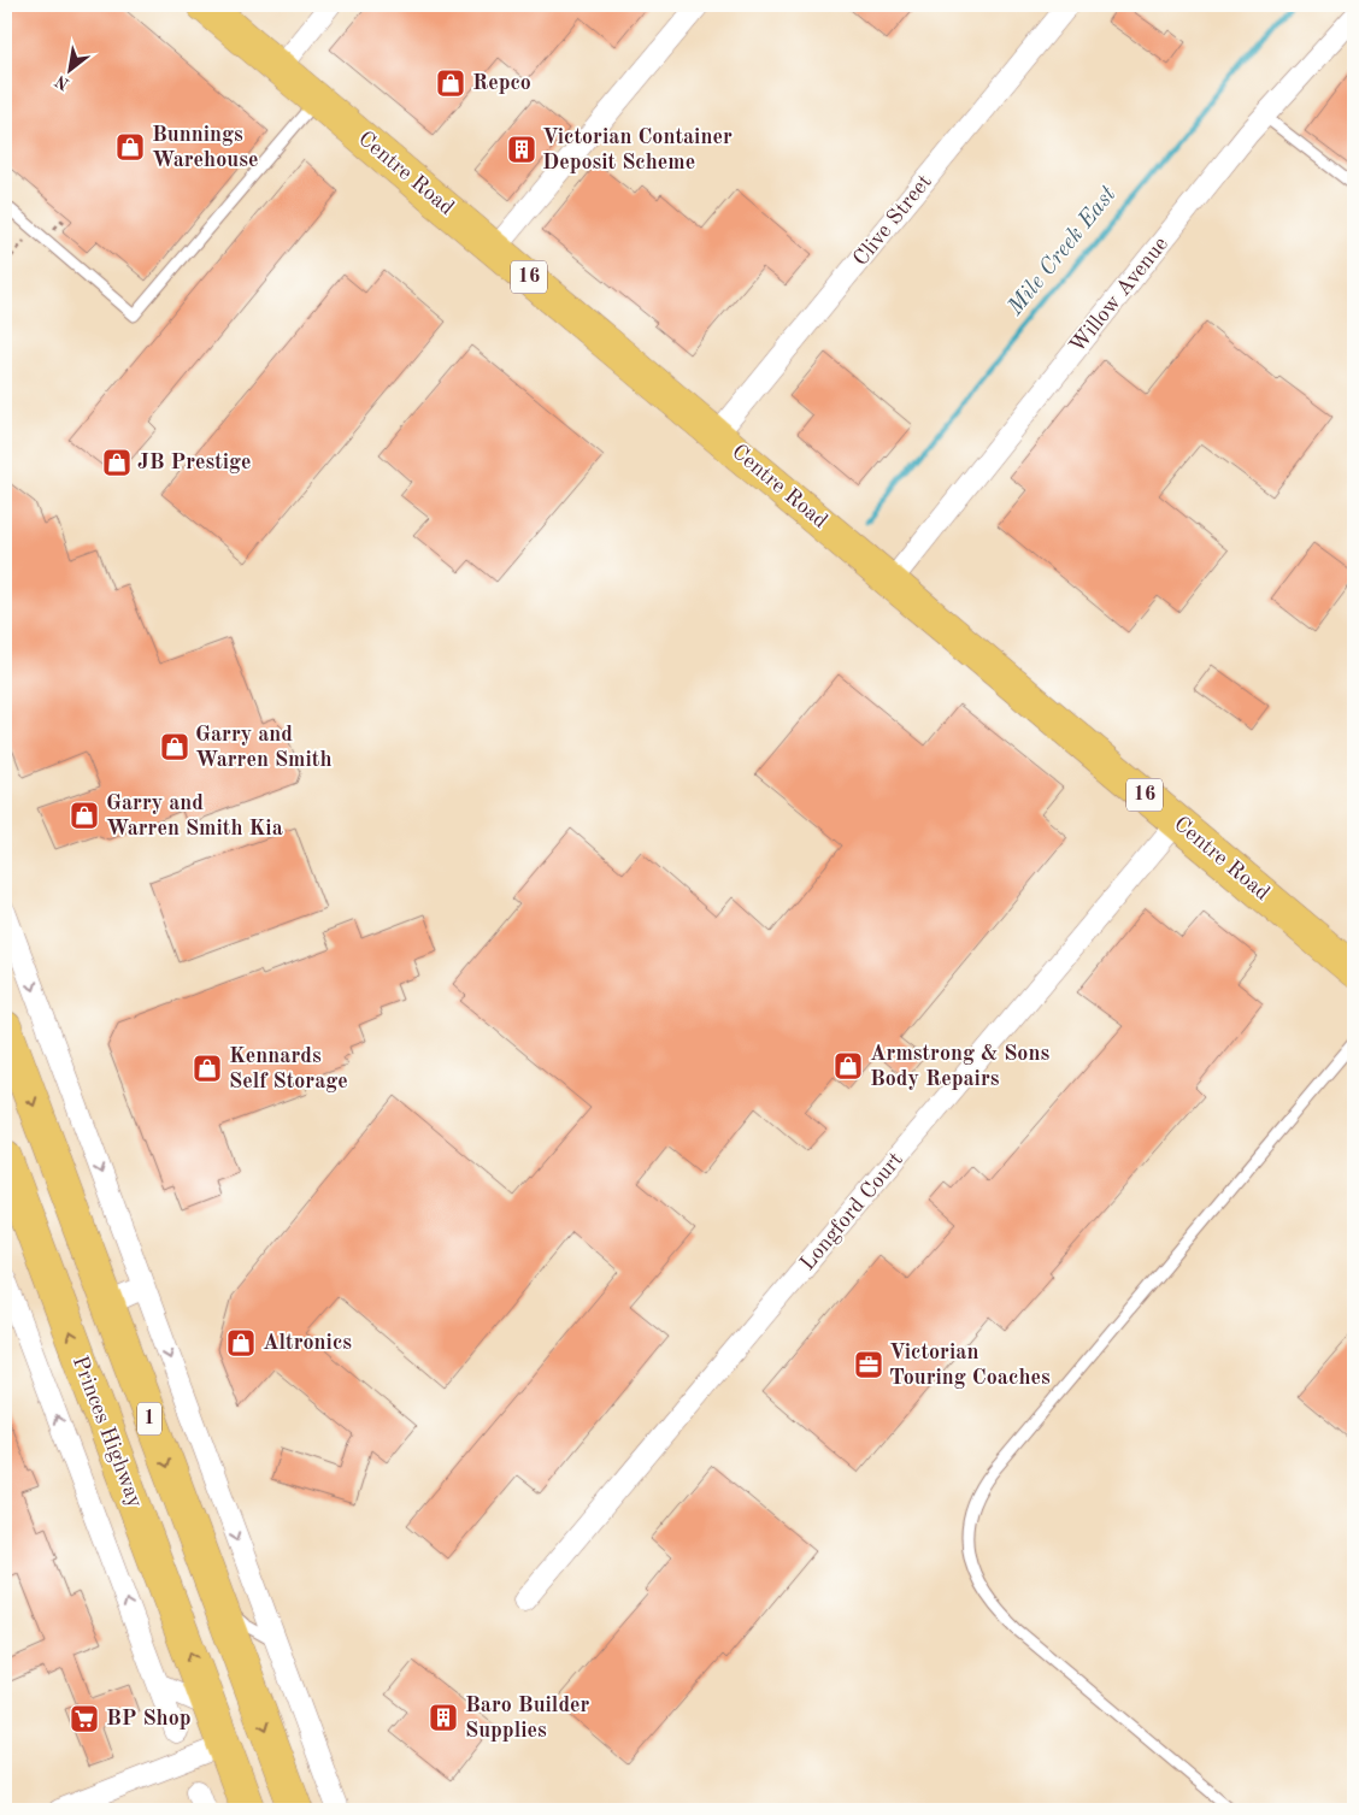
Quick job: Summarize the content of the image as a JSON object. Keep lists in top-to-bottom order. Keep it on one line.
{"streets":{"main road":["Centre Road","16","1","Princes Highway"],"street":["Clive Street","Willow Avenue","Longford Court"]},"crossings":[["Centre Road","Clive Street"],["Centre Road","Willow Avenue"],["Centre Road","Longford Court"]],"water":["Mile Creek East"],"places":{"shop":["Repco","Bunnings Warehouse","JB Prestige","Garry and Warren Smith","Garry and Warren Smith Kia","Armstrong & Sons Body Repairs","Kennards Self Storage","Altronics"],"building":["Victorian Container Deposit Scheme","Baro Builder Supplies"],"office":["Victorian Touring Coaches"],"supermarket":["BP Shop"]},"north":"bottom left"}
